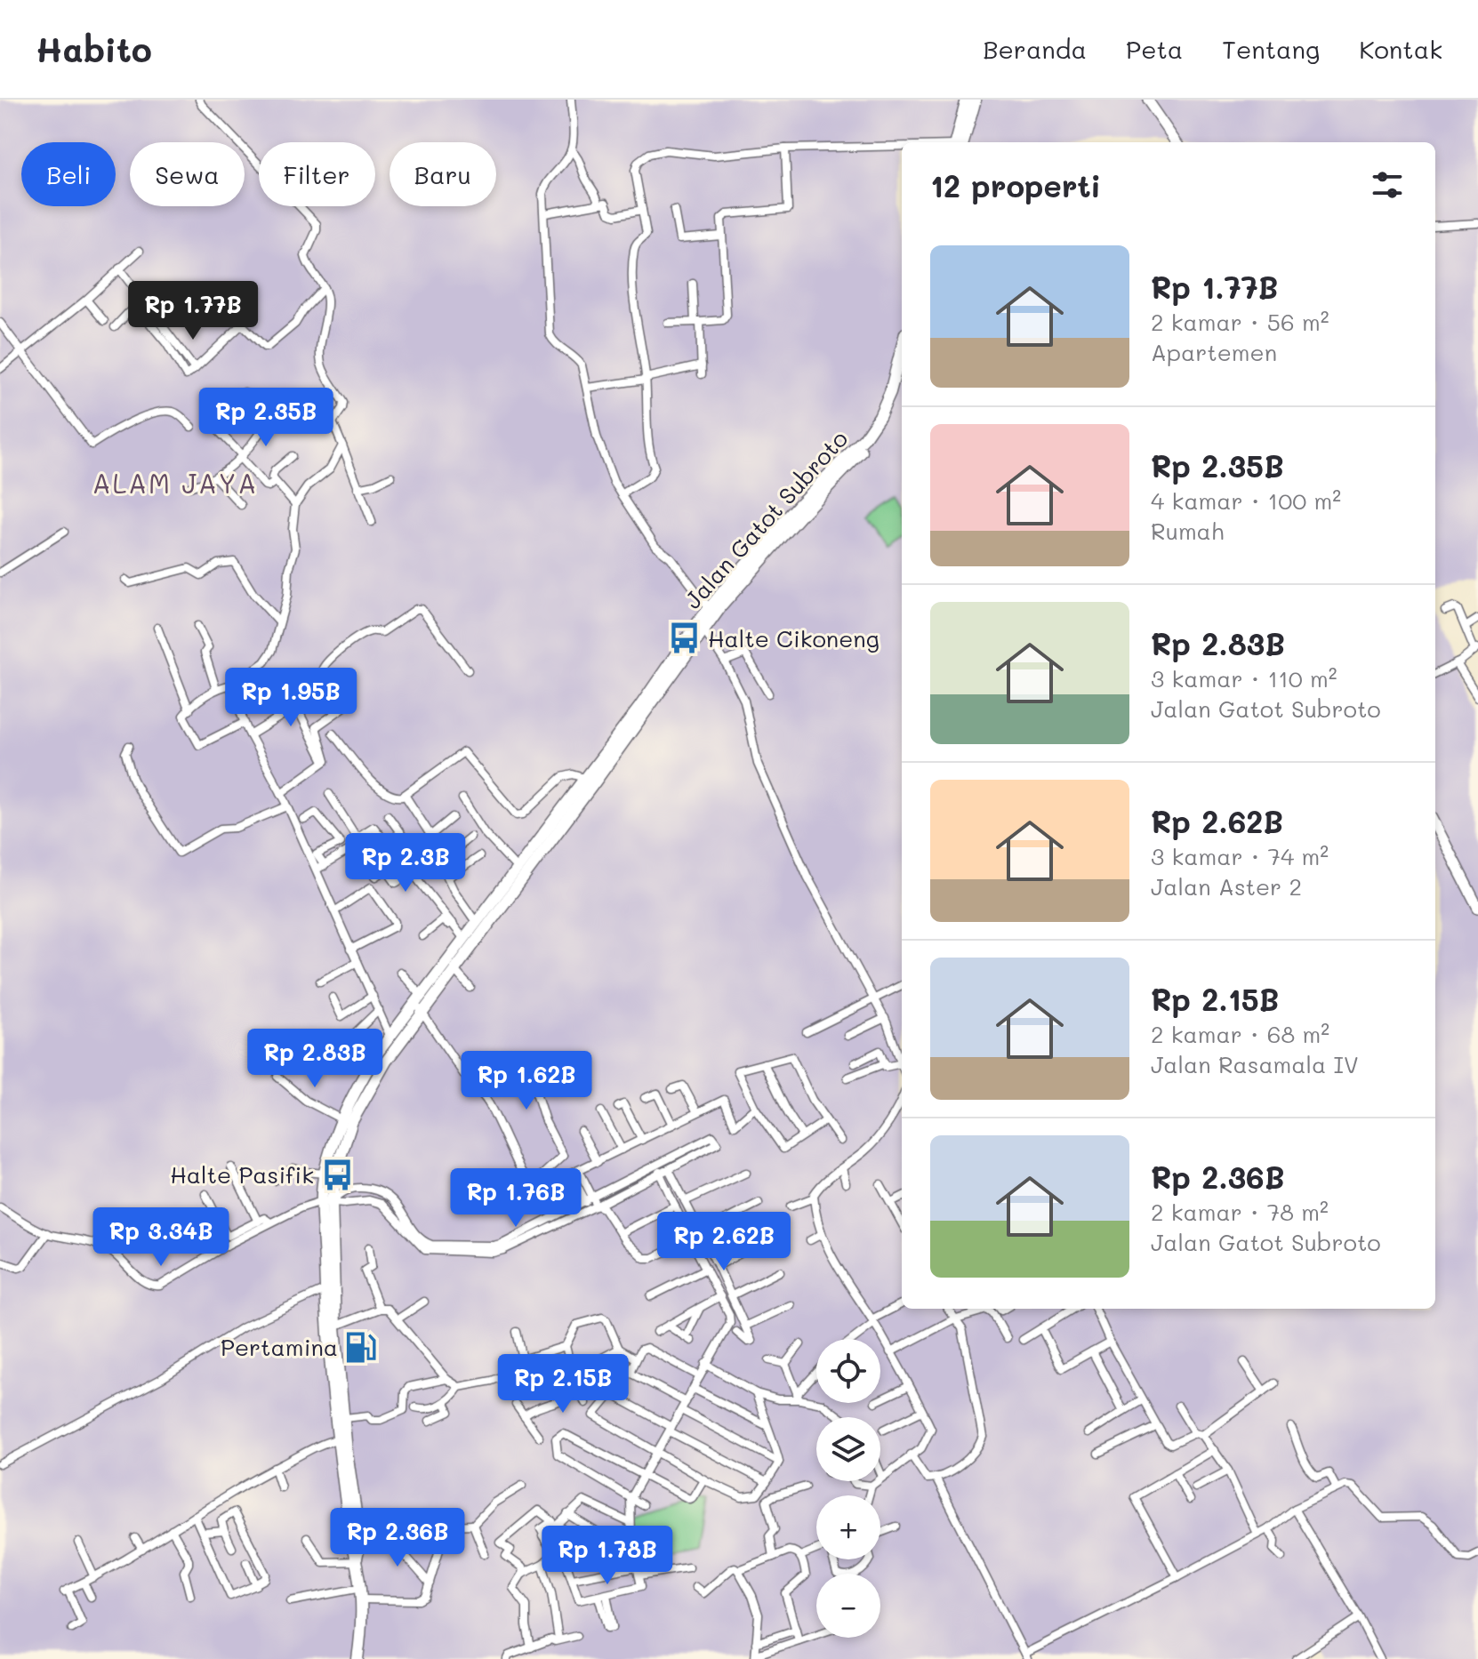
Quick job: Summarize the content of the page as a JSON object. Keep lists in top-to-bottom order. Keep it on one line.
{"streets":{"highway":["Jalan Gatot Subroto"]},"districts":["ALAM JAYA"],"places":{"bus stop":["Halte Cikoneng","Halte Pasifik"],"fuel station":["Pertamina"]},"page":{"header":"Habito","nav":["Beranda","Peta","Tentang","Kontak"],"chip":["Beli","Sewa","Filter","Baru"],"heading":"12 properti","list":[{"name":"Rp 1.77B","note":"2 kamar · 56 m² · Apartemen"},{"name":"Rp 2.35B","note":"4 kamar · 100 m² · Rumah"},{"name":"Rp 2.83B","note":"3 kamar · 110 m² · Jalan Gatot Subroto"},{"name":"Rp 2.62B","note":"3 kamar · 74 m² · Jalan Aster 2"},{"name":"Rp 2.15B","note":"2 kamar · 68 m² · Jalan Rasamala IV"},{"name":"Rp 2.36B","note":"2 kamar · 78 m² · Jalan Gatot Subroto"}],"price":["Rp 1.77B","Rp 2.35B","Rp 1.95B","Rp 2.3B","Rp 2.83B","Rp 1.62B","Rp 1.76B","Rp 3.34B","Rp 2.62B","Rp 2.15B","Rp 2.36B","Rp 1.78B"],"map_buttons":["+","−"]}}
